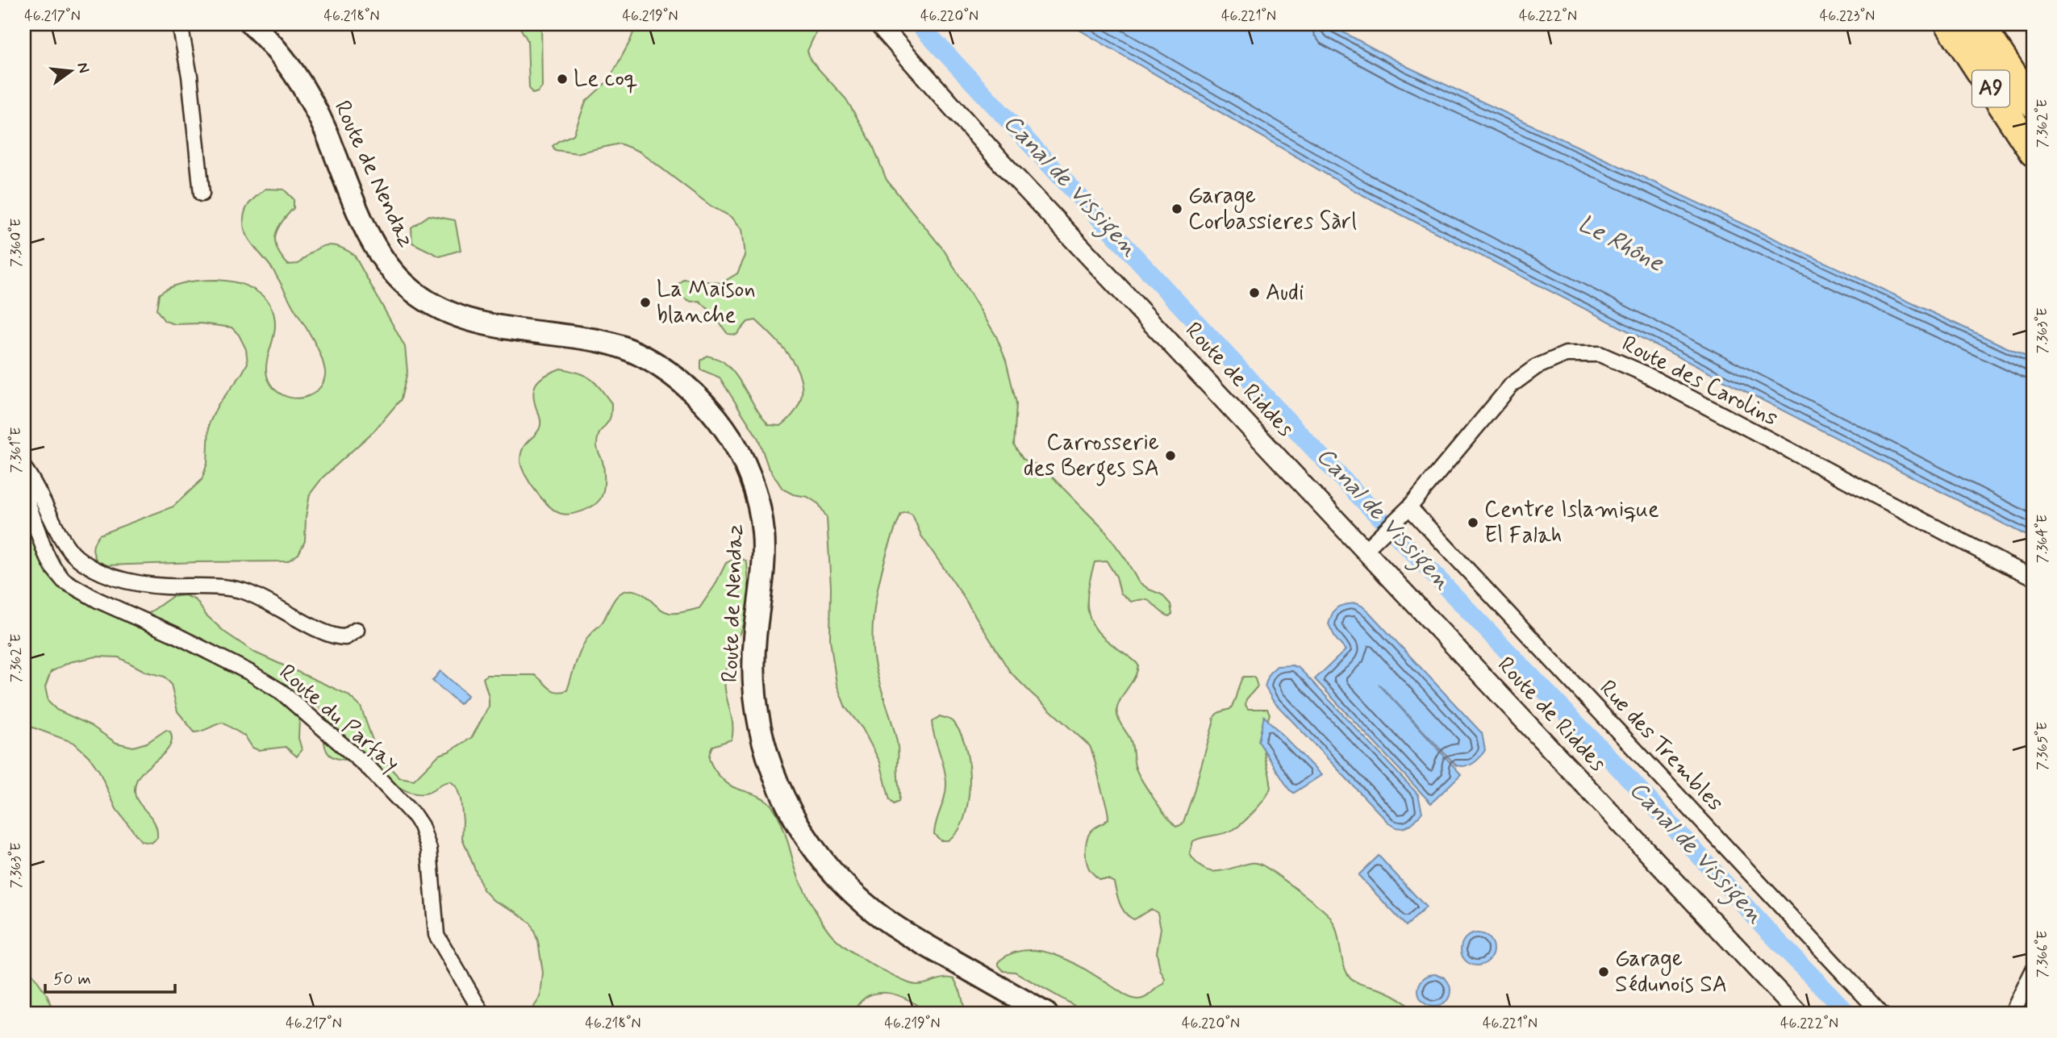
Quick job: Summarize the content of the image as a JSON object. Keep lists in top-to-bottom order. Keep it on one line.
{"streets":{"highway":["A9"],"main road":["Route de Nendaz"],"street":["Route de Riddes","Route des Carolins","Route du Parfay","Rue des Trembles"]},"crossings":[["Route de Riddes","Route des Carolins"],["Route des Carolins","Rue des Trembles"]],"water":["Canal de Vissigen","Le Rhône"],"places":["Le coq","Garage Corbassieres Sàrl","Audi","La Maison blanche","Carrosserie des Berges SA","Centre Islamique El Falah","Garage Sédunois SA"],"scale_bar":"50 m","north":"right","coordinates":["46.217°N","46.218°N","46.219°N","46.220°N","46.221°N","46.222°N","46.223°N","7.362°E","7.360°E","7.363°E","7.361°E","7.364°E","7.365°E","7.366°E"]}
